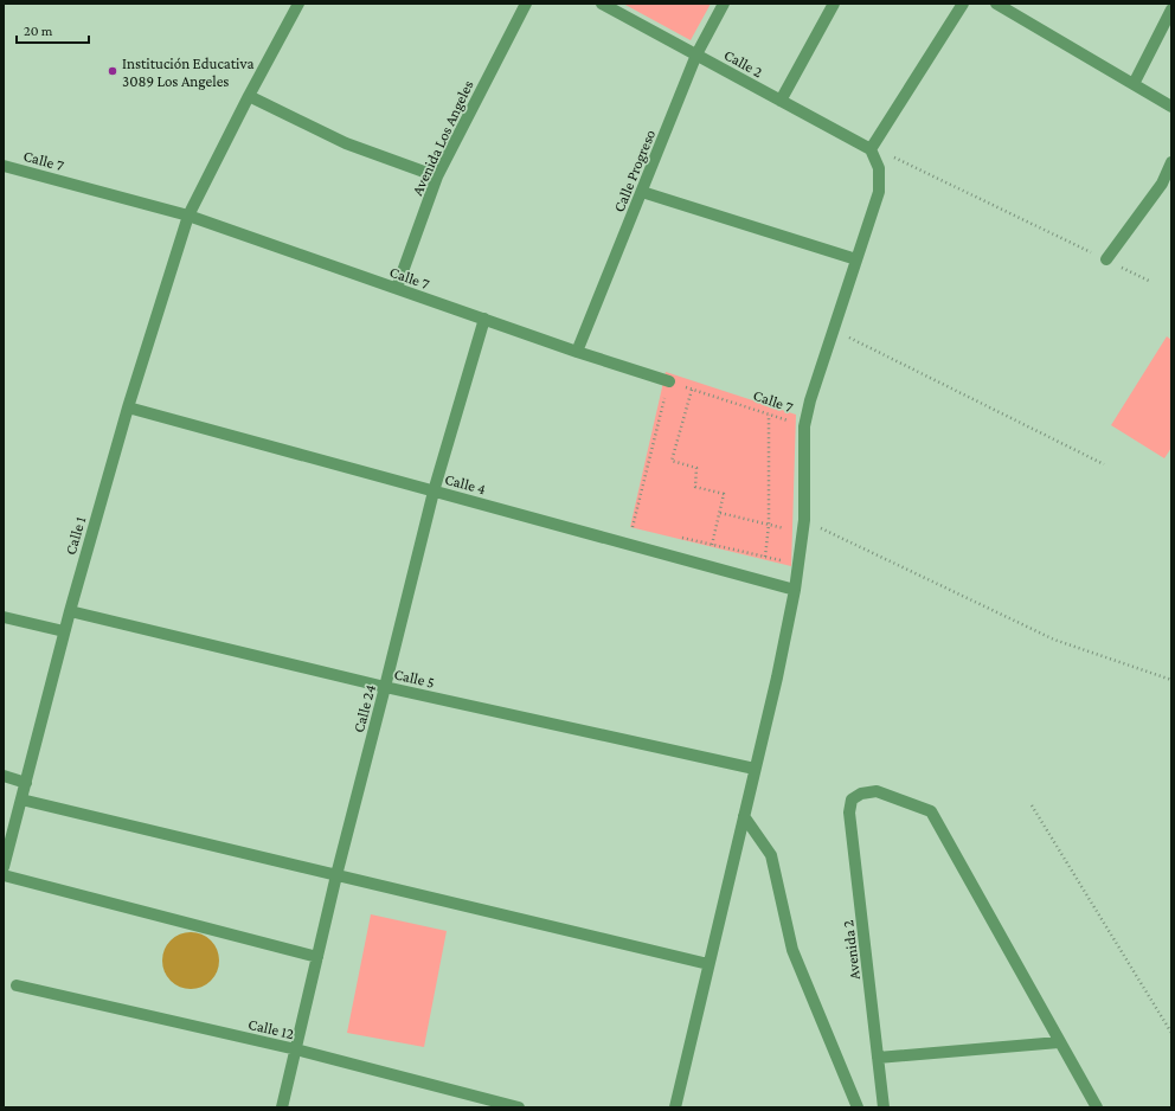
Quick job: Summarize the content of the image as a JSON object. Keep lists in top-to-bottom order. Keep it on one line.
{"streets":{"street":["Calle 2","Avenida Los Angeles","Calle 7","Calle Progreso","Calle 4","Calle 1","Calle 5","Calle 24","Avenida 2","Calle 12"]},"crossings":[["Calle 2","Calle Progreso"],["Avenida Los Angeles","Calle 7"],["Calle 7","Calle Progreso"],["Calle 7","Calle 1"],["Calle 7","Calle 24"],["Calle 4","Calle 1"],["Calle 4","Calle 24"],["Calle 1","Calle 5"],["Calle 5","Calle 24"],["Calle 24","Calle 12"]],"places":["Institución Educativa 3089 Los Angeles"],"scale_bar":"20 m"}
